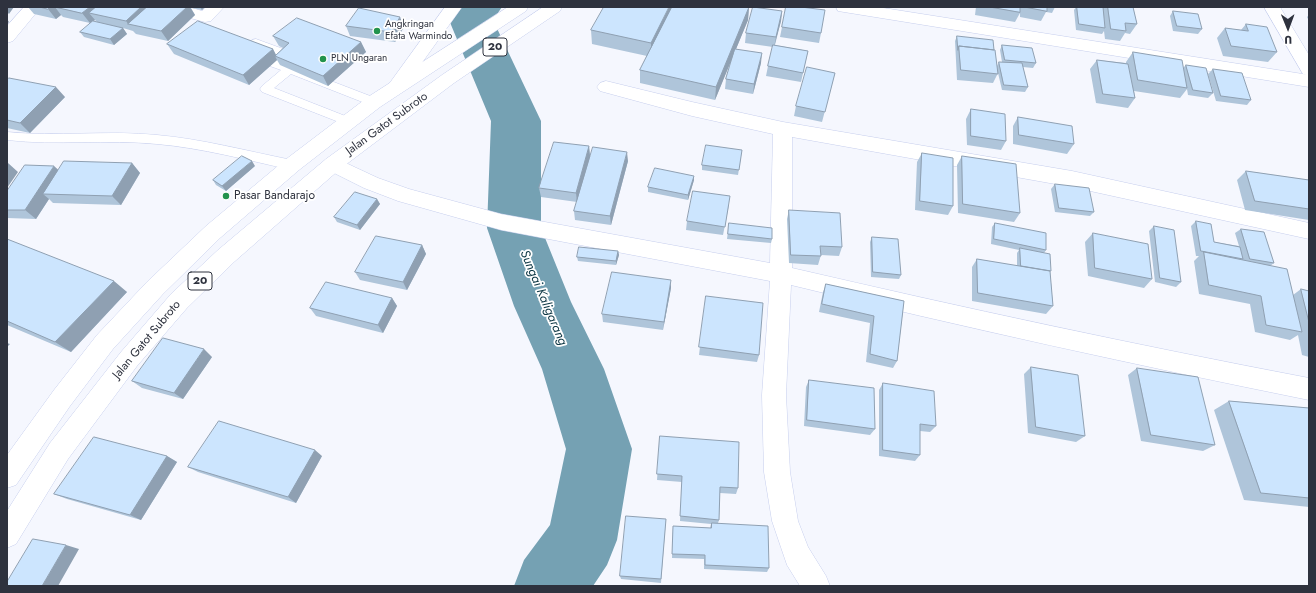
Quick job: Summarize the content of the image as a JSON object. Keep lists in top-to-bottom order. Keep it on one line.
{"streets":{"main road":["20","Jalan Gatot Subroto"]},"water":["Sungai Kaligarang"],"places":["Angkringan Efata Warmindo","PLN Ungaran","Pasar Bandarajo"],"north":"bottom"}
